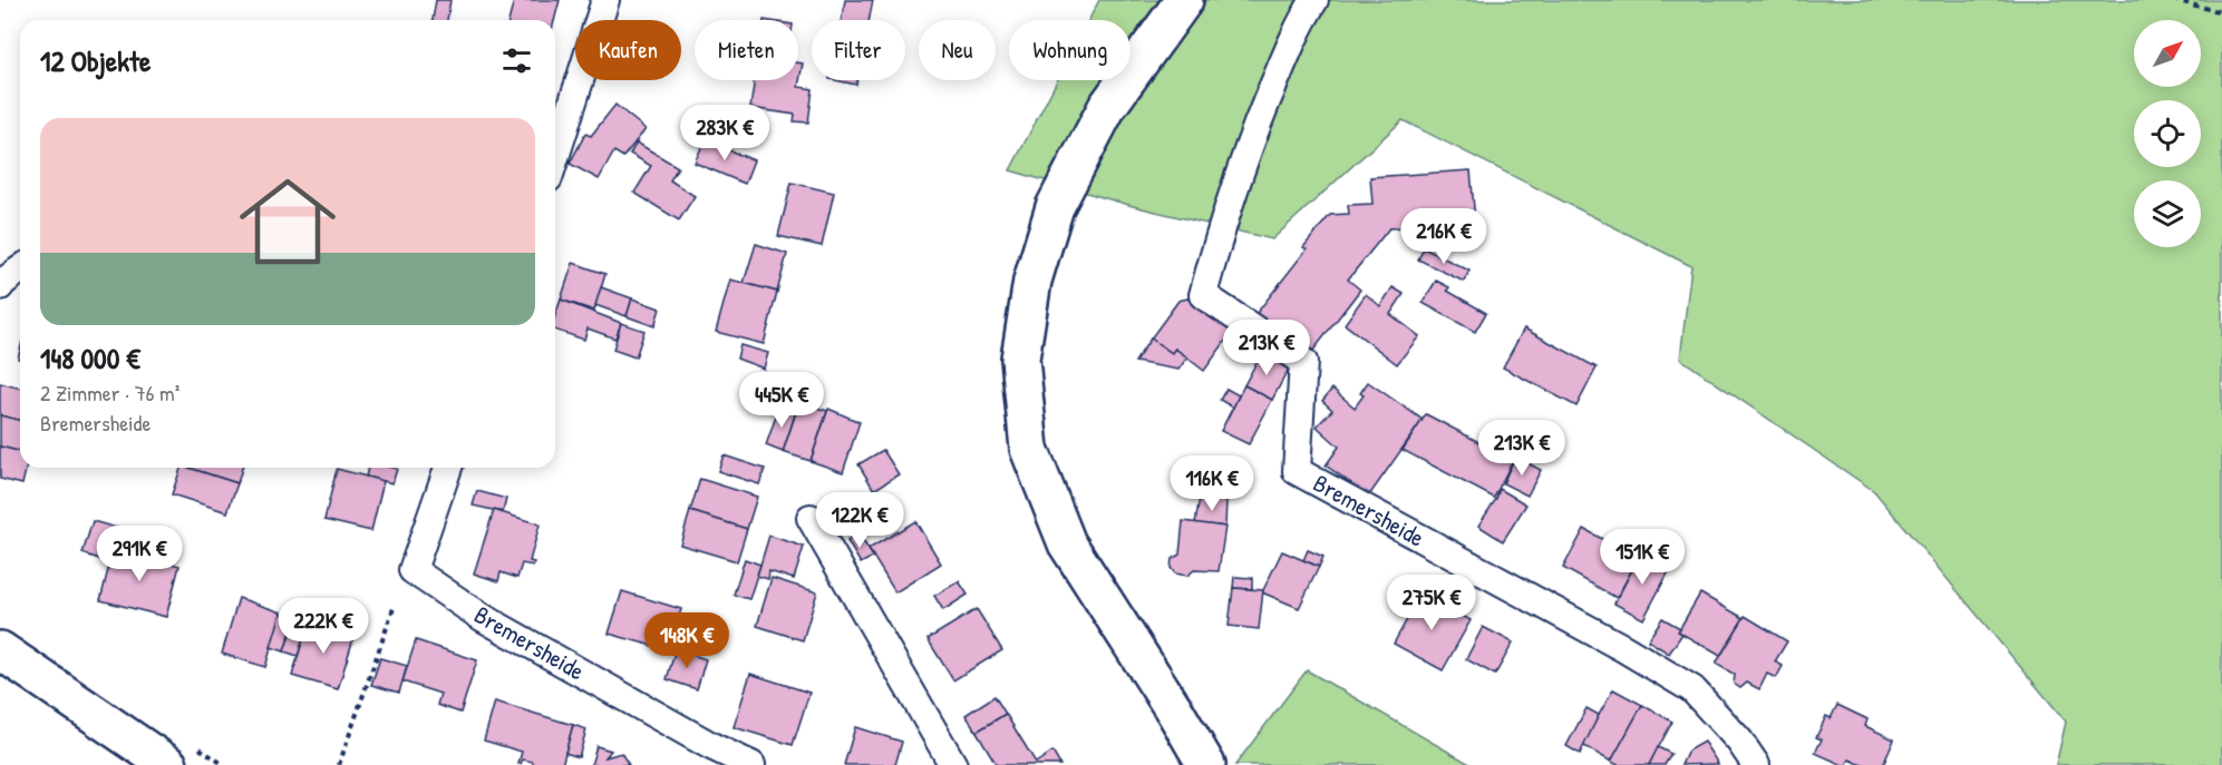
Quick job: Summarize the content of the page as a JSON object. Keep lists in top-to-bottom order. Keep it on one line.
{"streets":{"street":["Bremersheide"]},"north":"top right","page":{"chip":["Kaufen","Mieten","Filter","Neu","Wohnung"],"heading":"12 Objekte","list":[{"name":"148 000 €","note":"2 Zimmer · 76 m² · Bremersheide"}],"price":["283K €","216K €","213K €","445K €","213K €","116K €","122K €","291K €","151K €","275K €","222K €","148K €"]}}
